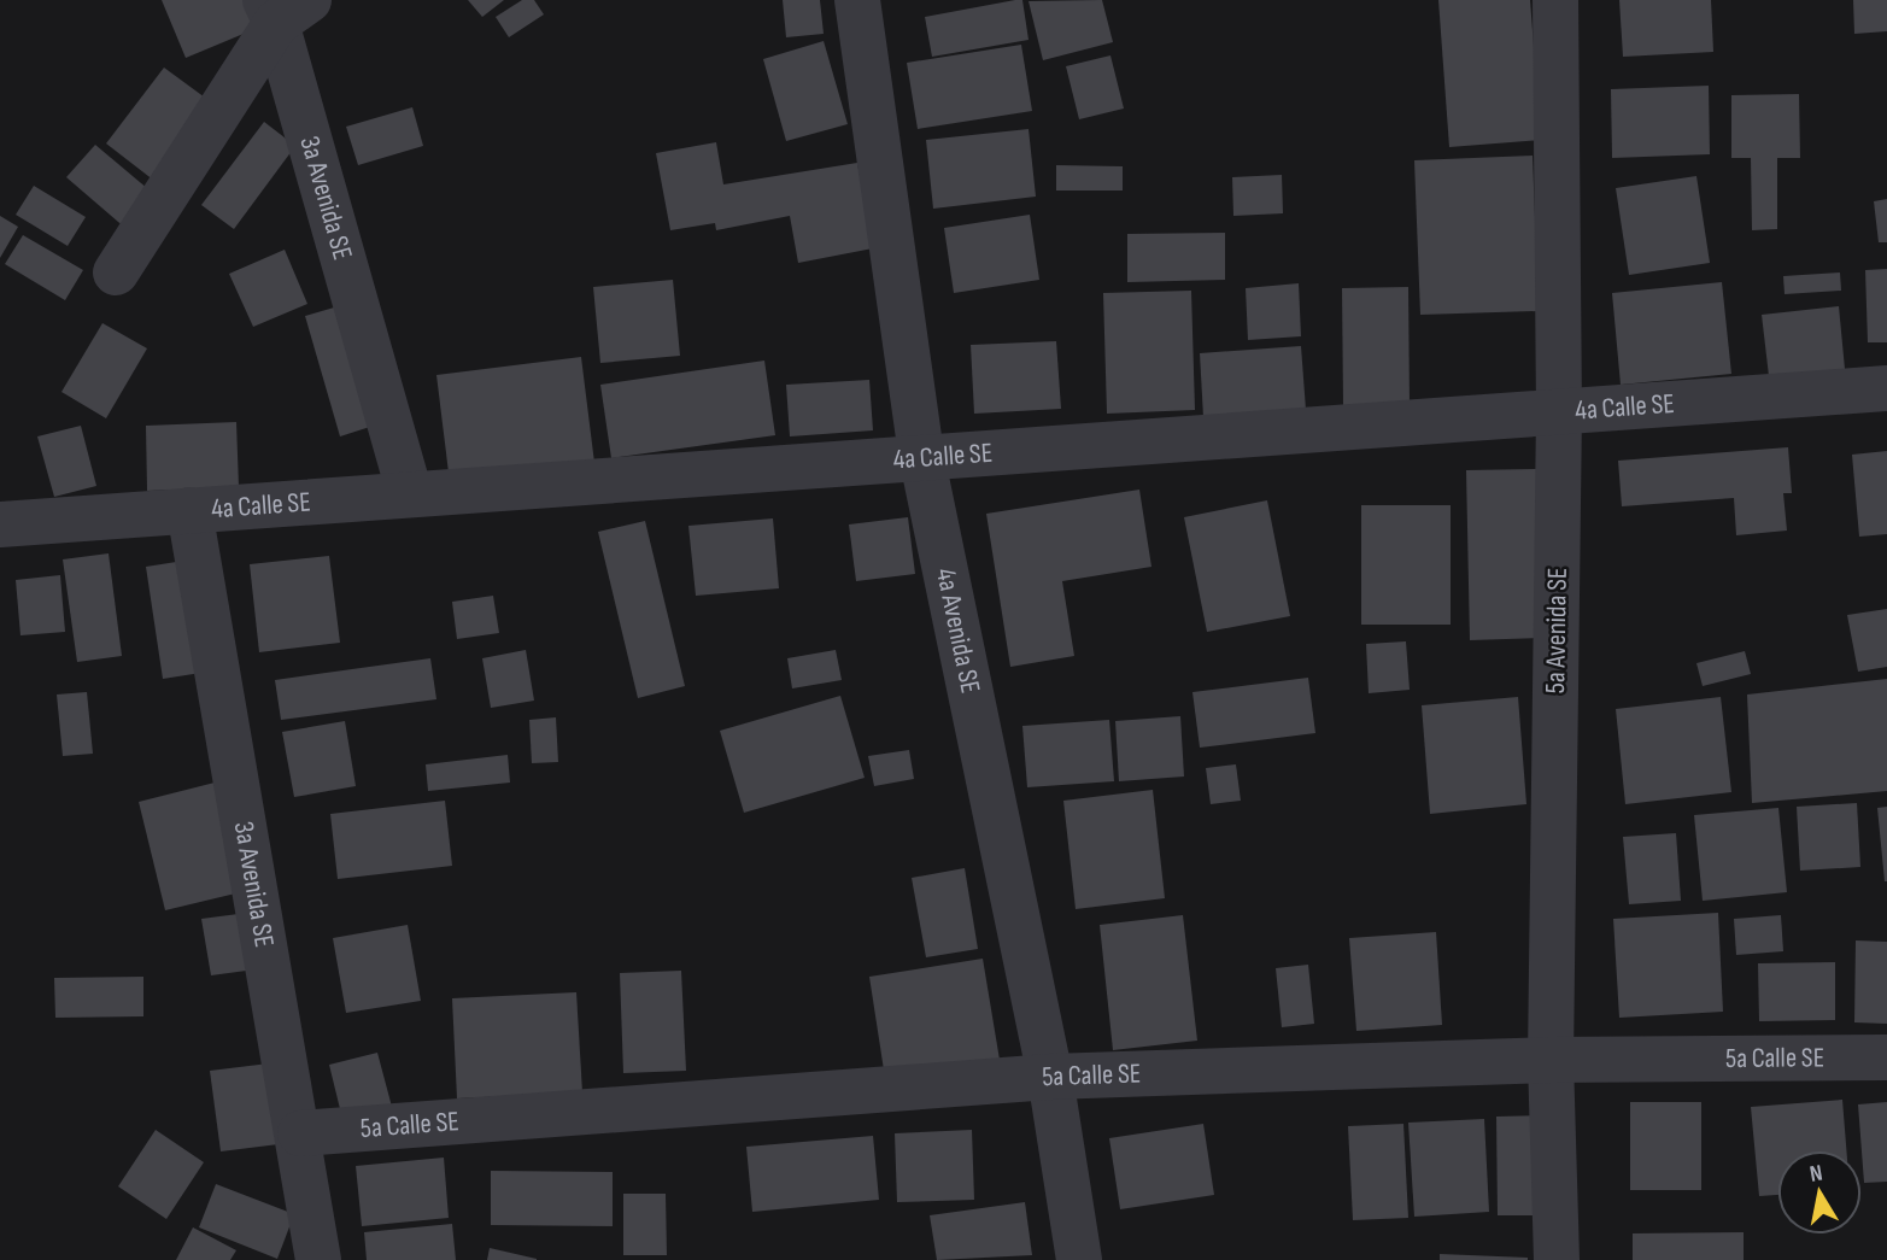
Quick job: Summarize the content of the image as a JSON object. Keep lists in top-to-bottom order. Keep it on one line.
{"streets":{"street":["3a Avenida SE","4a Calle SE","5a Avenida SE","4a Avenida SE","5a Calle SE"]},"crossings":[["3a Avenida SE","4a Calle SE"],["3a Avenida SE","5a Calle SE"],["4a Calle SE","5a Avenida SE"],["4a Calle SE","4a Avenida SE"],["5a Avenida SE","5a Calle SE"],["4a Avenida SE","5a Calle SE"]],"north":"top"}
